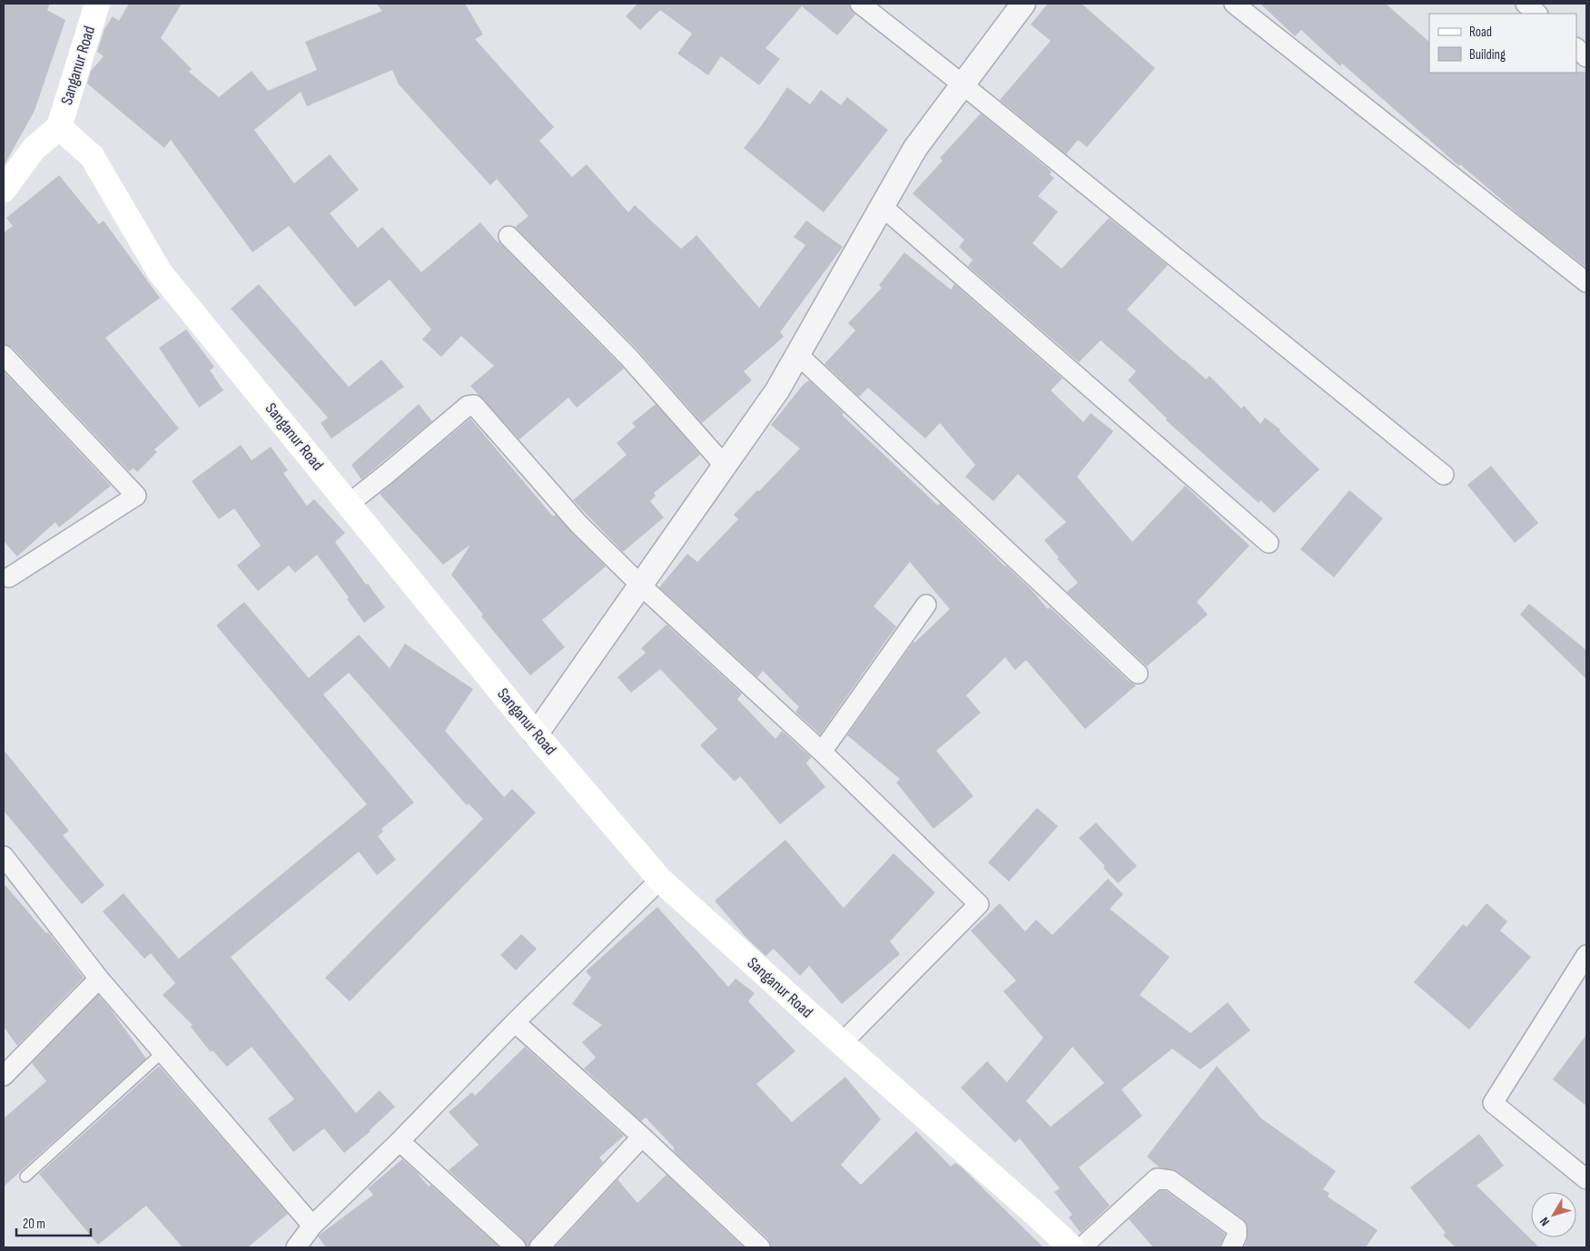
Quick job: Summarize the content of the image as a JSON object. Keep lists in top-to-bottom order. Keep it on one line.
{"streets":{"main road":["Sanganur Road"]},"legend":["Road","Building"],"scale_bar":"20 m","north":"bottom left"}
